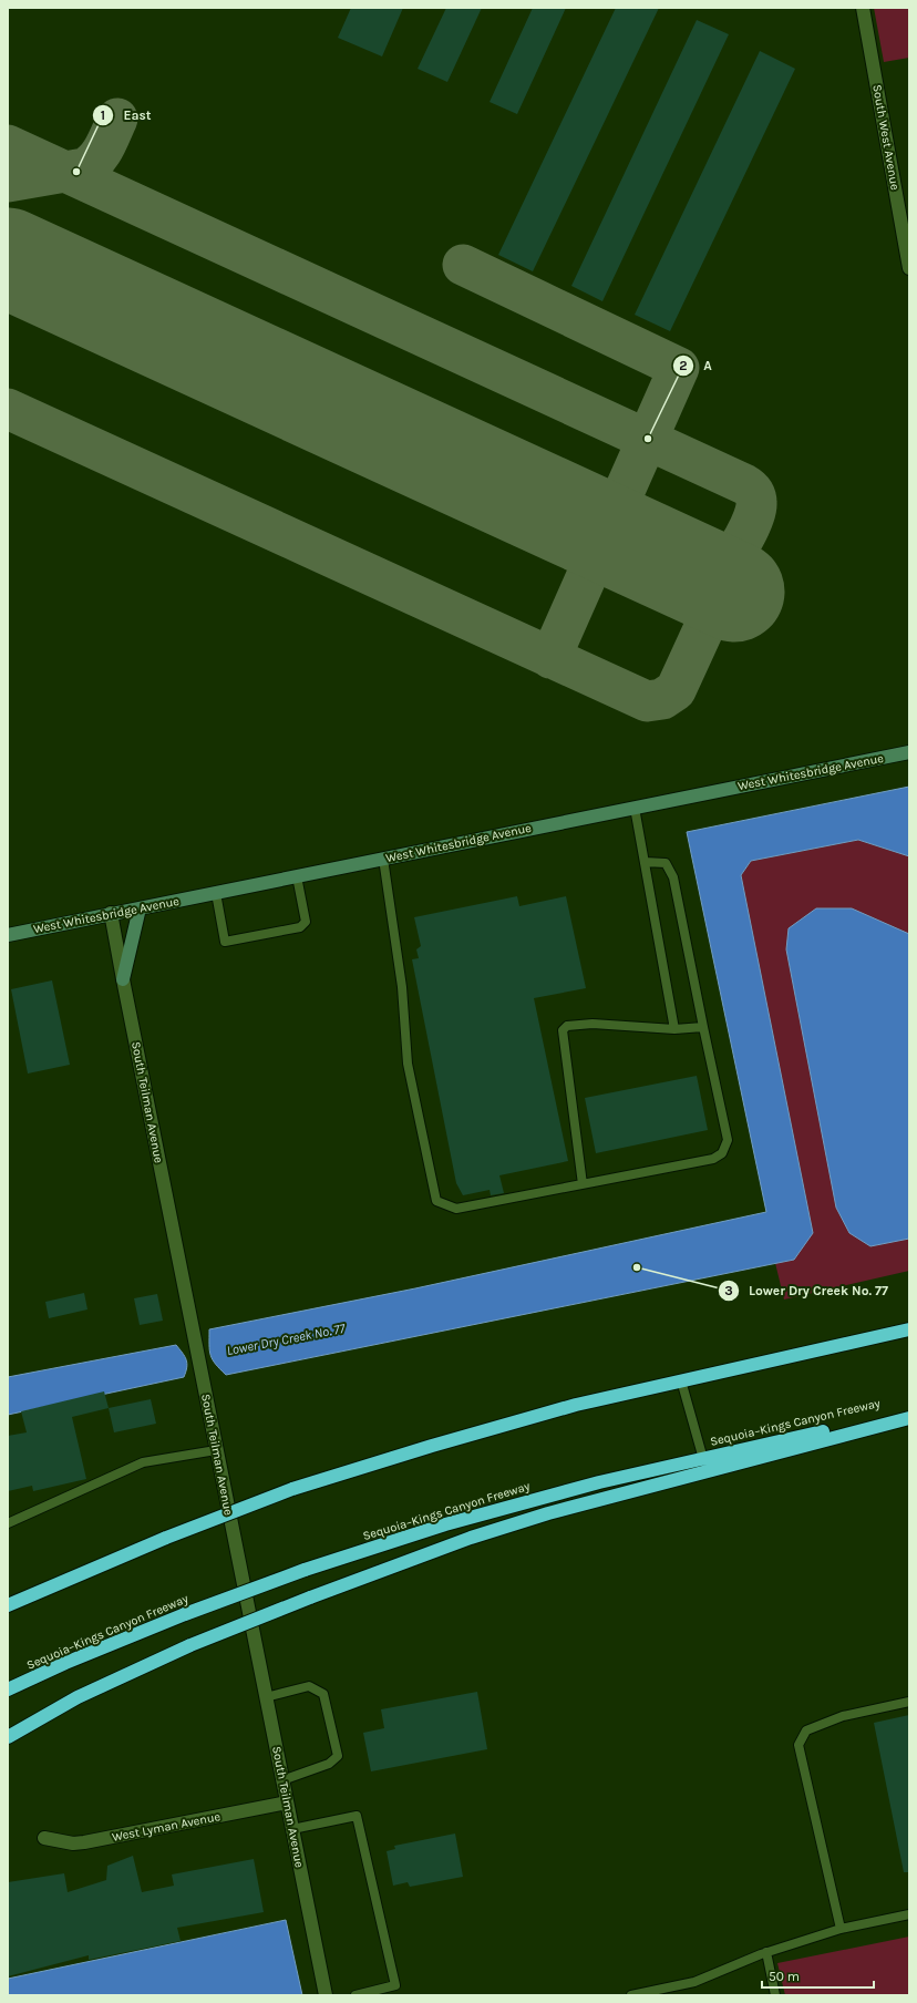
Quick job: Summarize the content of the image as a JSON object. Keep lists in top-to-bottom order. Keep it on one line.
{"streets":{"highway":["Sequoia–Kings Canyon Freeway"],"main road":["West Whitesbridge Avenue"],"street":["South West Avenue","South Teilman Avenue","West Lyman Avenue"]},"crossings":[["West Whitesbridge Avenue","South Teilman Avenue"],["South Teilman Avenue","West Lyman Avenue"]],"water":["Lower Dry Creek No. 77"],"places":["East","A","Lower Dry Creek No. 77"],"scale_bar":"50 m"}
